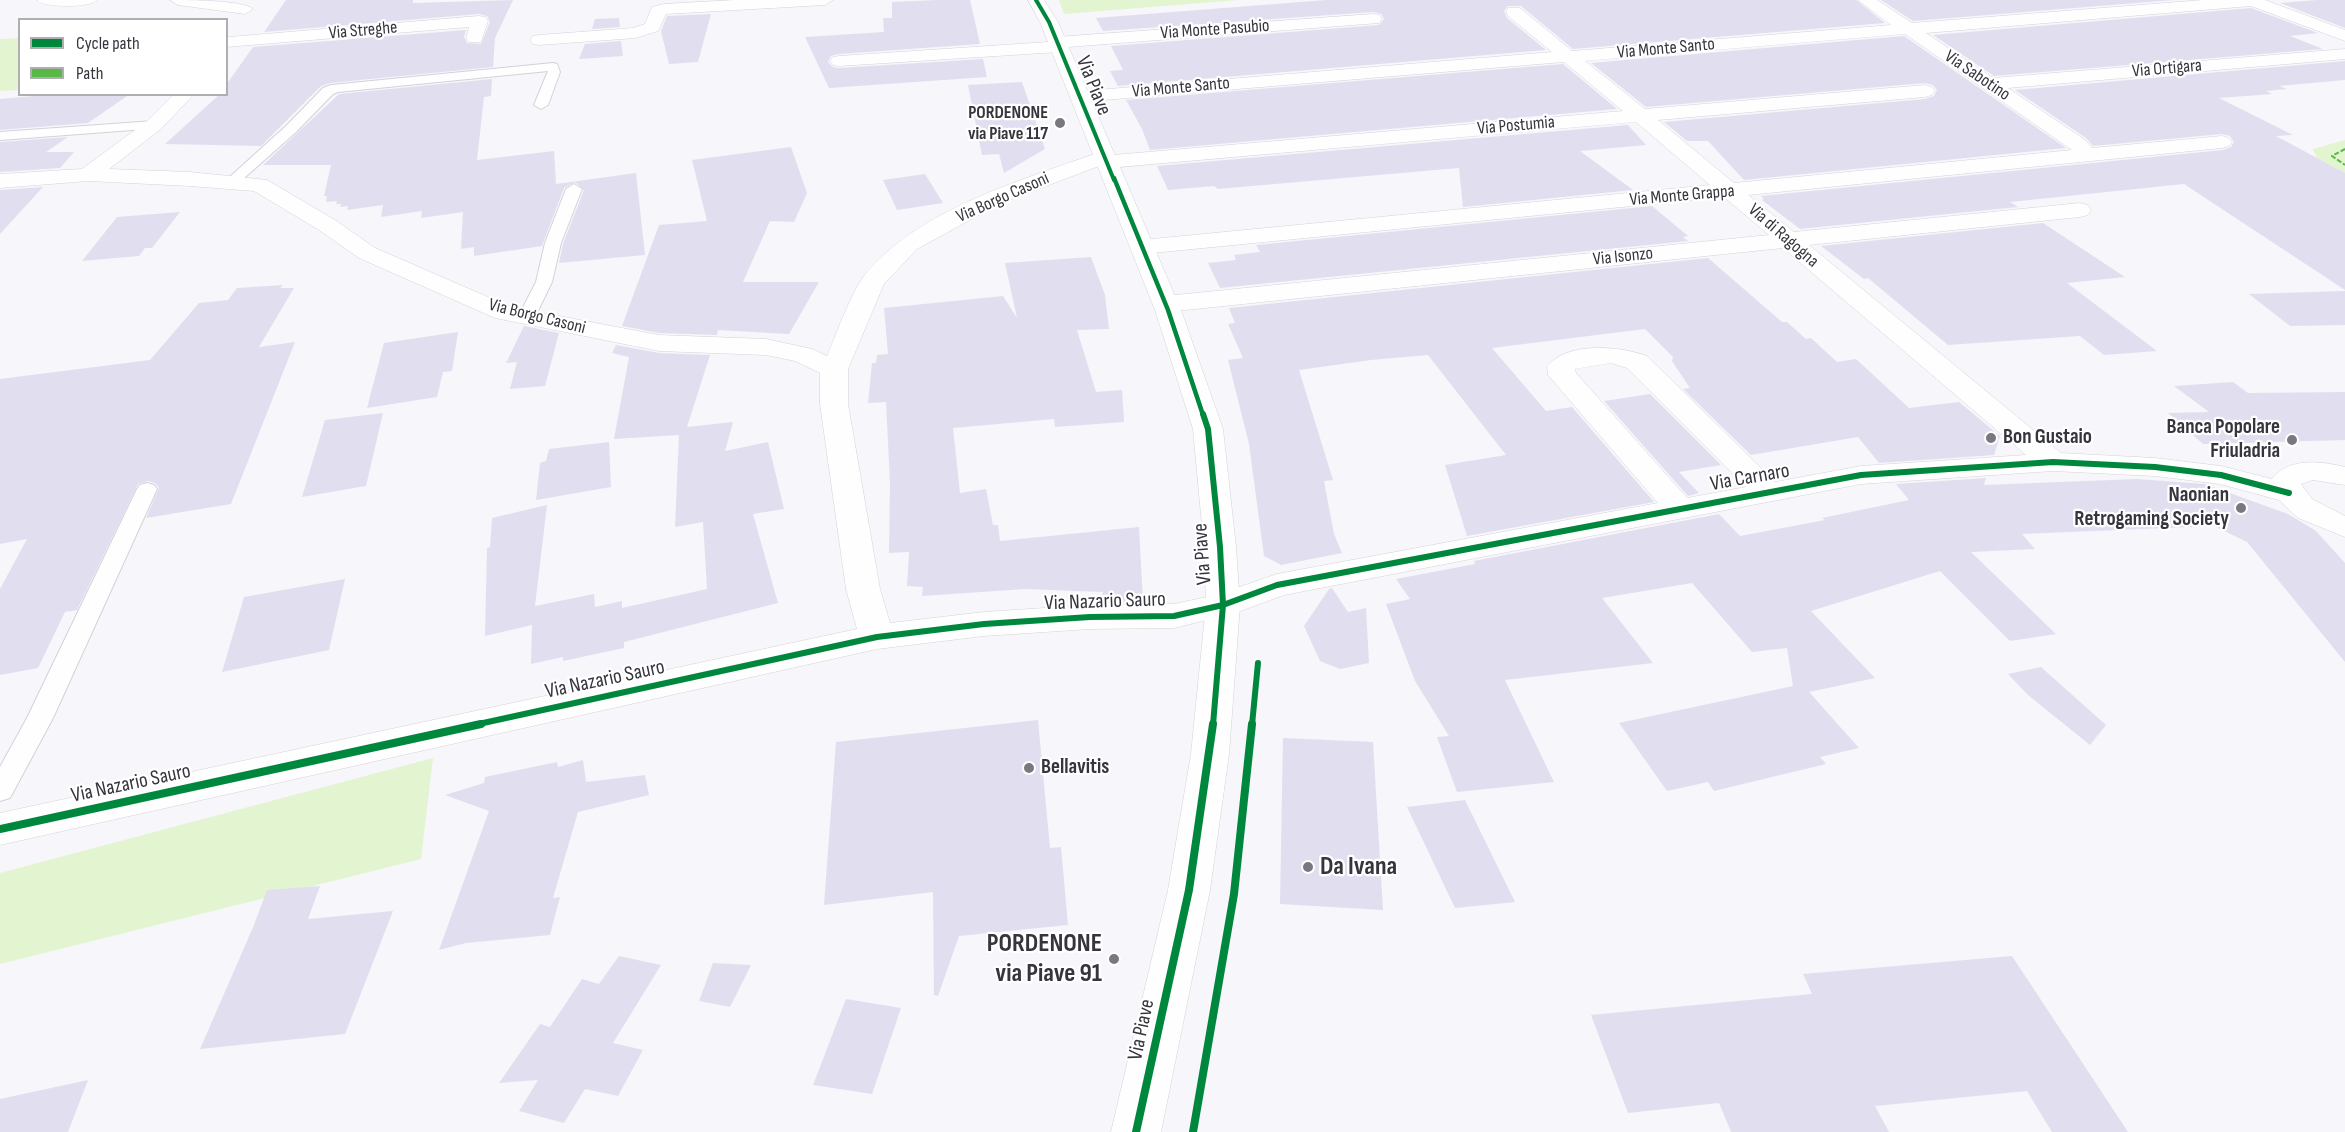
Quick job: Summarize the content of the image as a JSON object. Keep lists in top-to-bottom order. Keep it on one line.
{"streets":{"street":["Via Monte Pasubio","Via Streghe","Via Monte Santo","Via Ortigara","Via Sabotino","Via Piave","Via Postumia","Via Monte Grappa","Via Borgo Casoni","Via di Ragogna","Via Isonzo","Via Carnaro","Via Nazario Sauro"]},"crossings":[["Via Monte Pasubio","Via Piave"],["Via Monte Santo","Via Sabotino"],["Via Monte Santo","Via Piave"],["Via Monte Santo","Via di Ragogna"],["Via Ortigara","Via Sabotino"],["Via Sabotino","Via Monte Grappa"],["Via Piave","Via Postumia"],["Via Piave","Via Monte Grappa"],["Via Piave","Via Borgo Casoni"],["Via Piave","Via Isonzo"],["Via Piave","Via Carnaro"],["Via Piave","Via Nazario Sauro"],["Via Postumia","Via Borgo Casoni"],["Via Postumia","Via di Ragogna"],["Via Monte Grappa","Via di Ragogna"],["Via Borgo Casoni","Via Nazario Sauro"],["Via di Ragogna","Via Isonzo"],["Via di Ragogna","Via Carnaro"],["Via Carnaro","Via Nazario Sauro"]],"places":["PORDENONE via Piave 117","Bon Gustaio","Banca Popolare Friuladria","Naonian Retrogaming Society","Bellavitis","Da Ivana","PORDENONE via Piave 91"],"legend":["Cycle path","Path"]}
